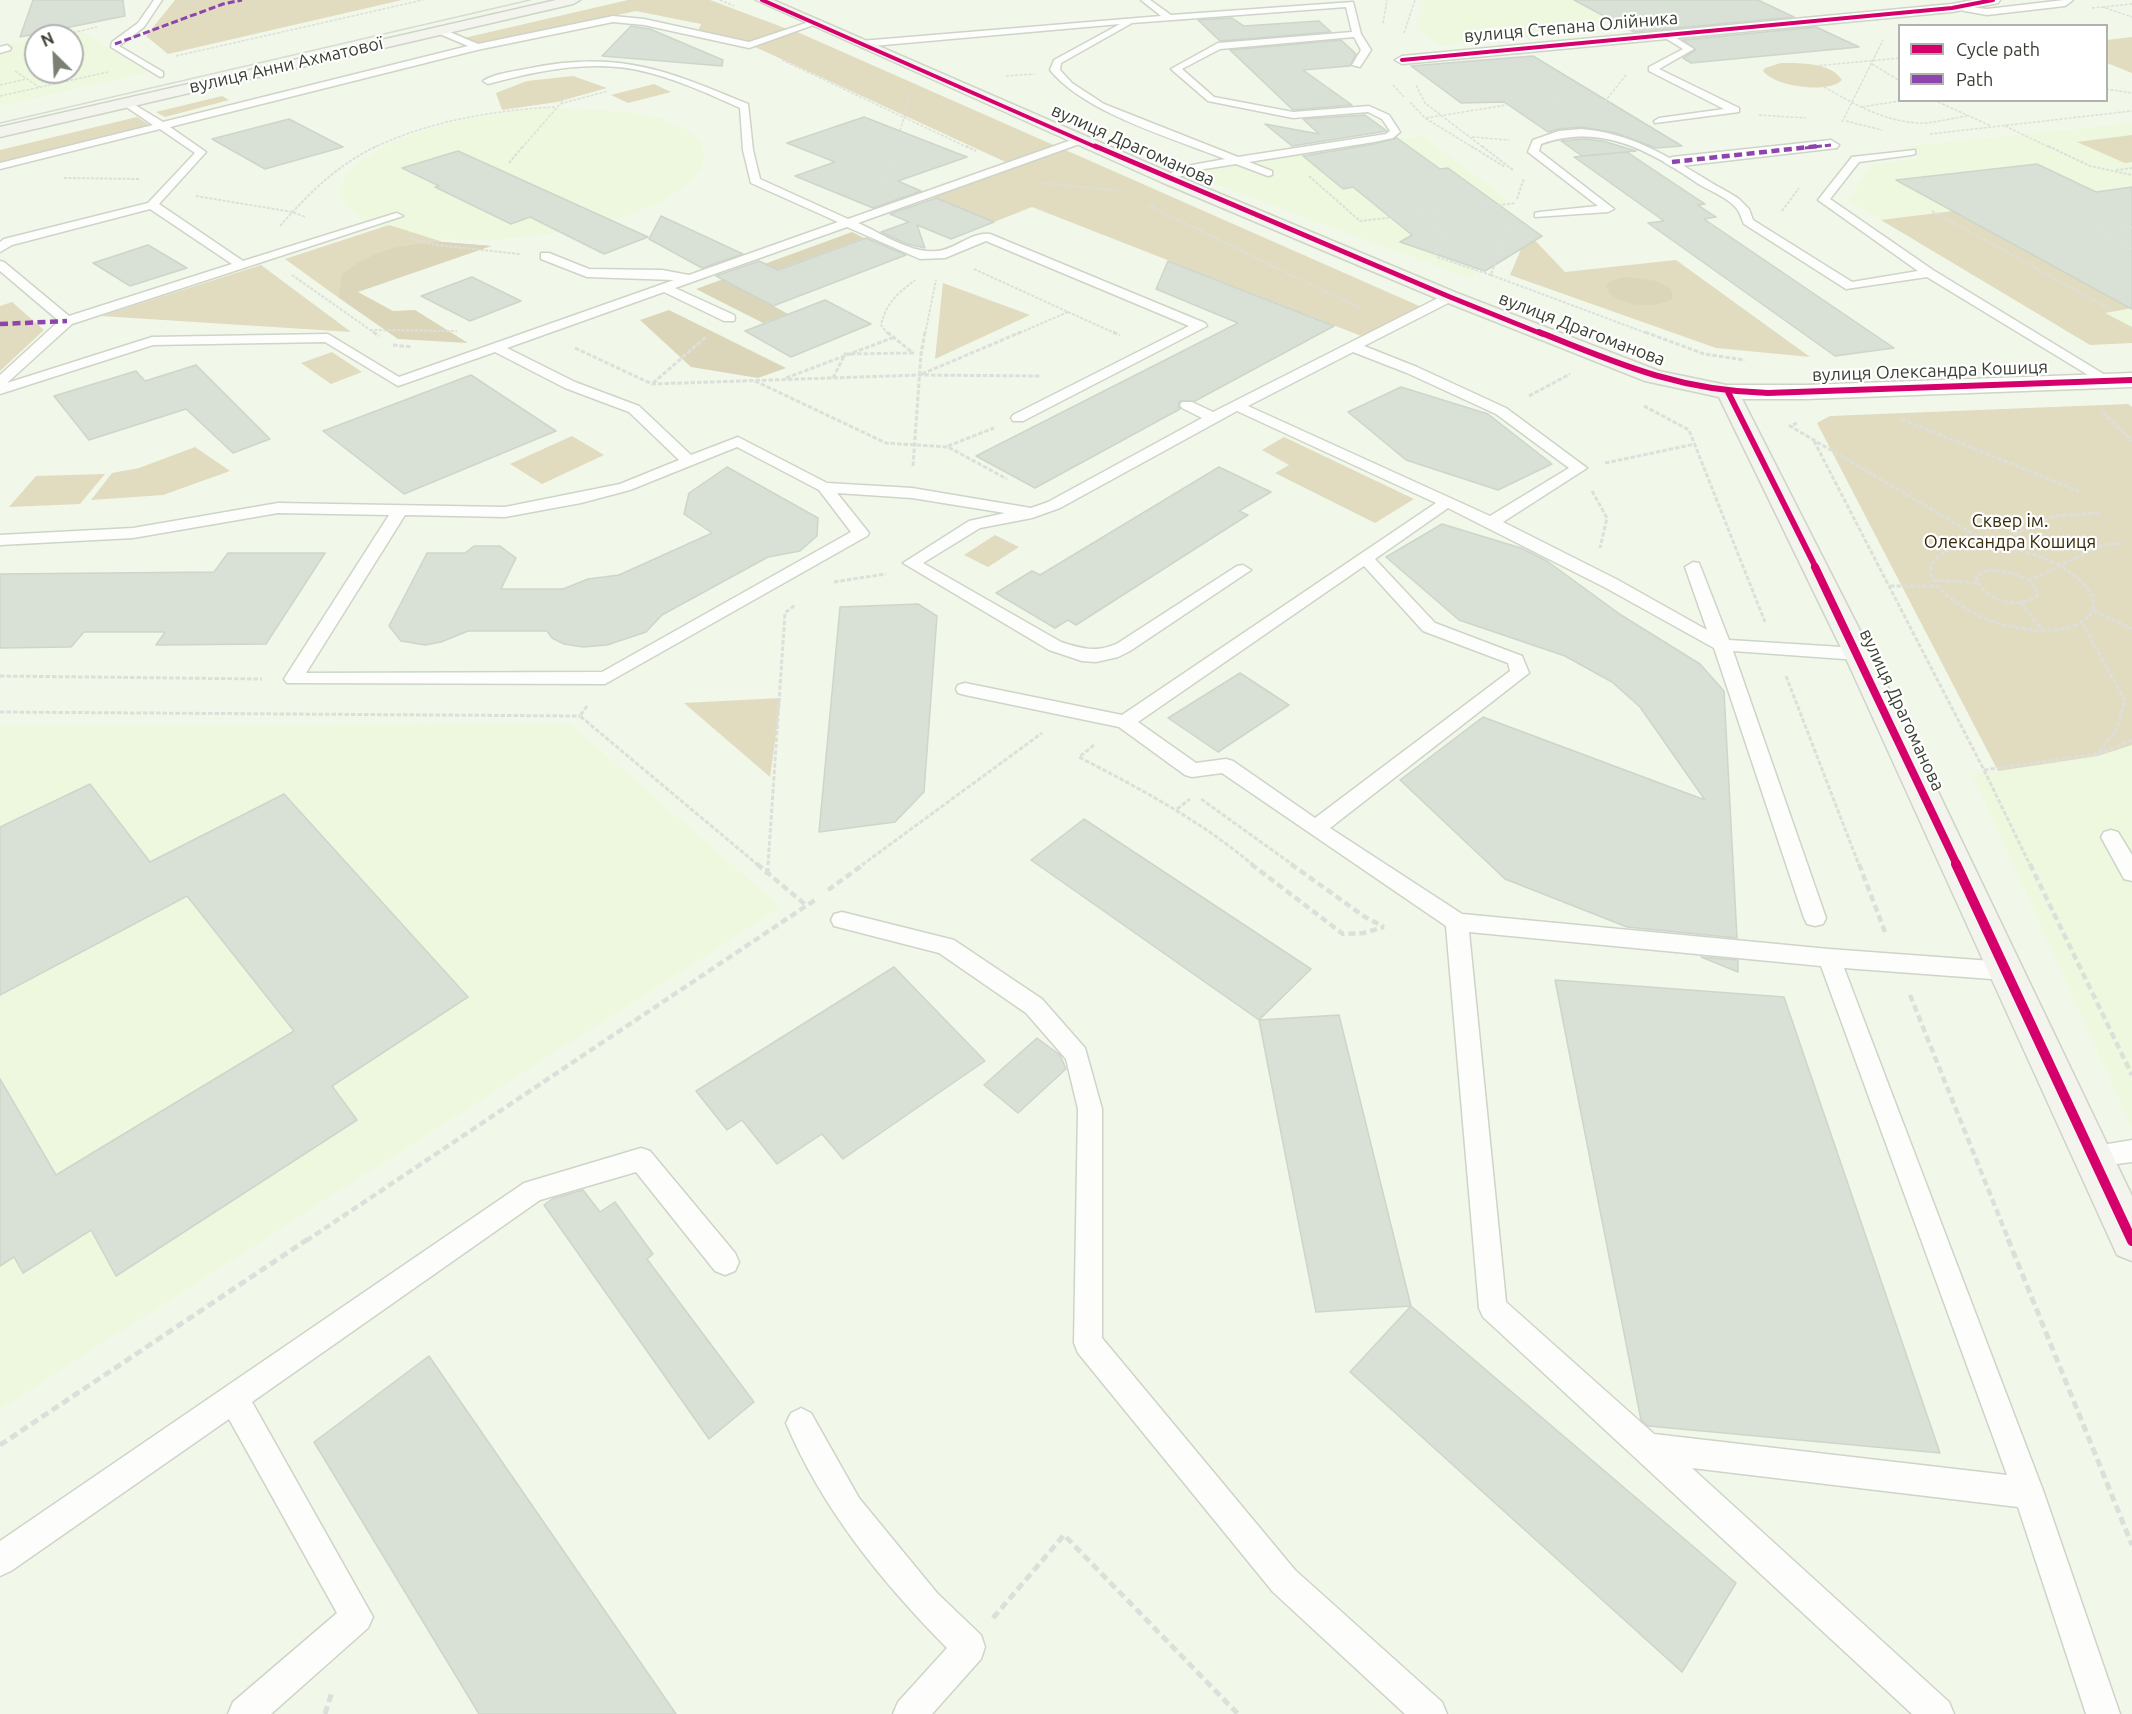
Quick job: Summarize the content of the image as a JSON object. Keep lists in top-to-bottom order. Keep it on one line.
{"streets":{"street":["вулиця Степана Олійника","вулиця Анни Ахматової","вулиця Драгоманова","вулиця Олександра Кошиця"]},"crossings":[["вулиця Драгоманова","вулиця Олександра Кошиця"]],"parks":["Сквер ім. Олександра Кошиця"],"legend":["Cycle path","Path"],"north":"top left"}
